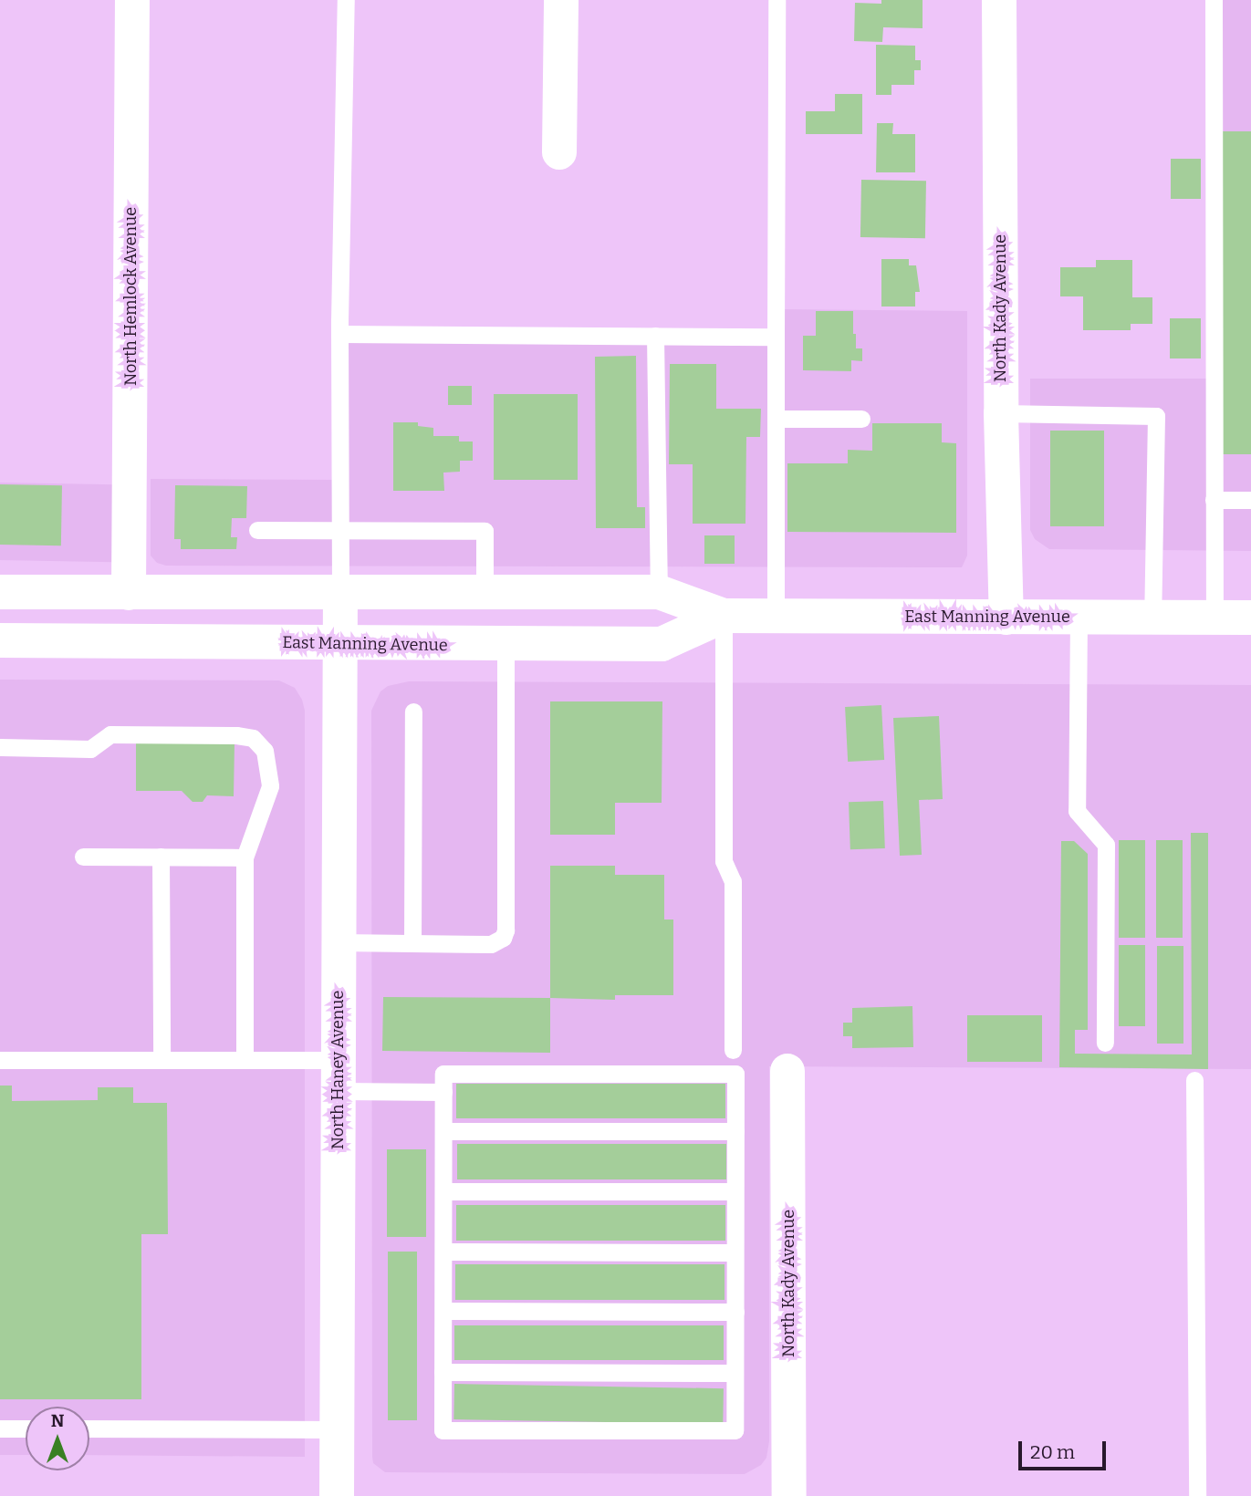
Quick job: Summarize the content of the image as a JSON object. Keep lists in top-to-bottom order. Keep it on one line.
{"streets":{"street":["North Hemlock Avenue","North Kady Avenue","East Manning Avenue","North Haney Avenue"]},"crossings":[["North Hemlock Avenue","East Manning Avenue"],["North Kady Avenue","East Manning Avenue"],["East Manning Avenue","North Haney Avenue"]],"scale_bar":"20 m","north":"top"}
